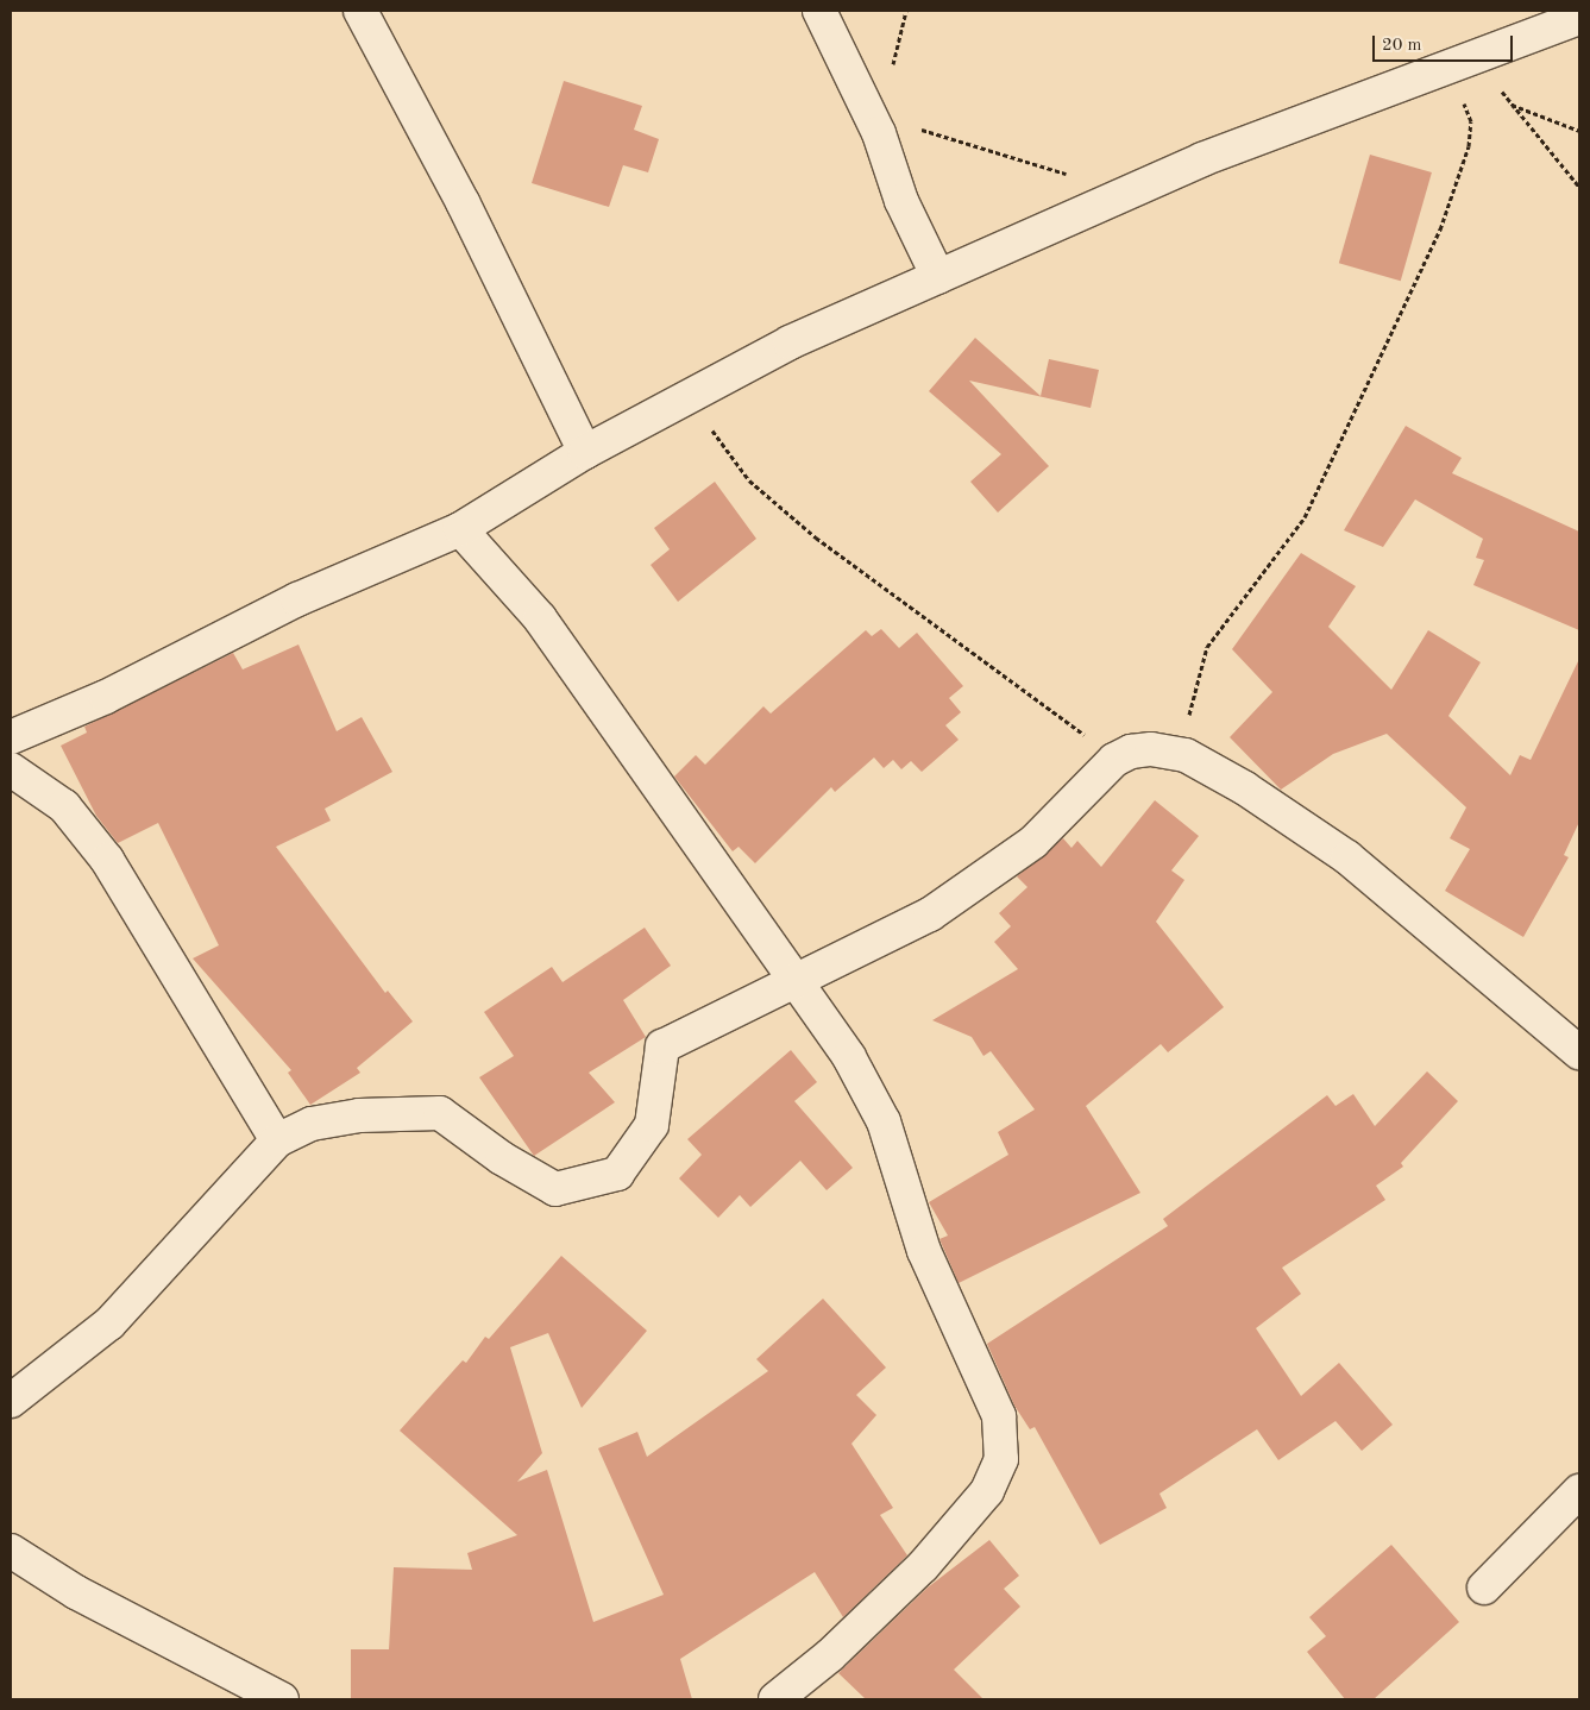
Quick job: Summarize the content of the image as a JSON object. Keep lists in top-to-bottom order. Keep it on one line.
{"scale_bar":"20 m"}
